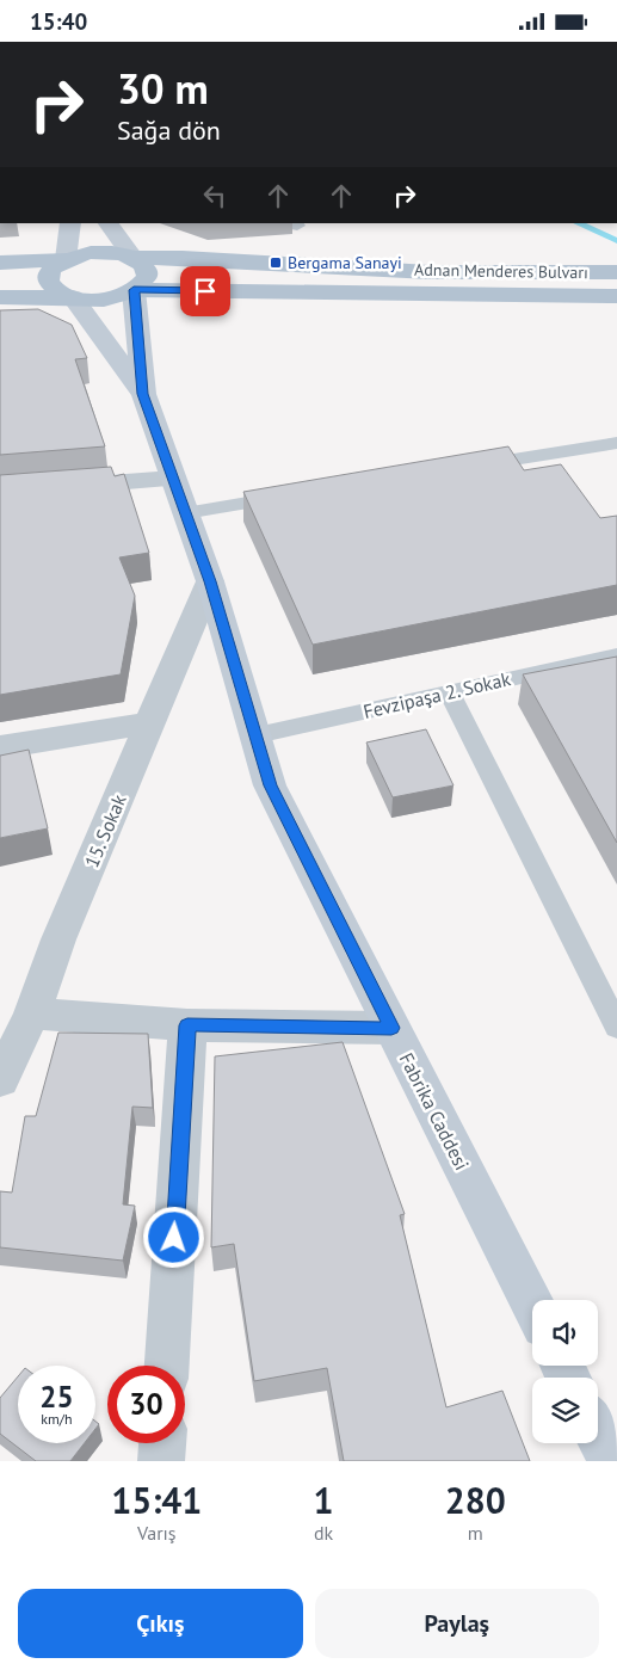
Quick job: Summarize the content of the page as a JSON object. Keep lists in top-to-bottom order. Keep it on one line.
{"streets":{"main road":["Adnan Menderes Bulvarı"],"street":["15. Sokak","Fabrika Caddesi"],"lane":["Fevzipaşa 2. Sokak"]},"crossings":[["Fevzipaşa 2. Sokak","Fabrika Caddesi"],["15. Sokak","Fabrika Caddesi"]],"places":{"transit":["Bergama Sanayi"]},"page":{"status":"15:40","turn":["30 m","Sağa dön"],"speed":"25 km/h","limit":"30","eta":["15:41","Varış","1","dk","280","m"],"buttons":["Çıkış","Paylaş"]}}
